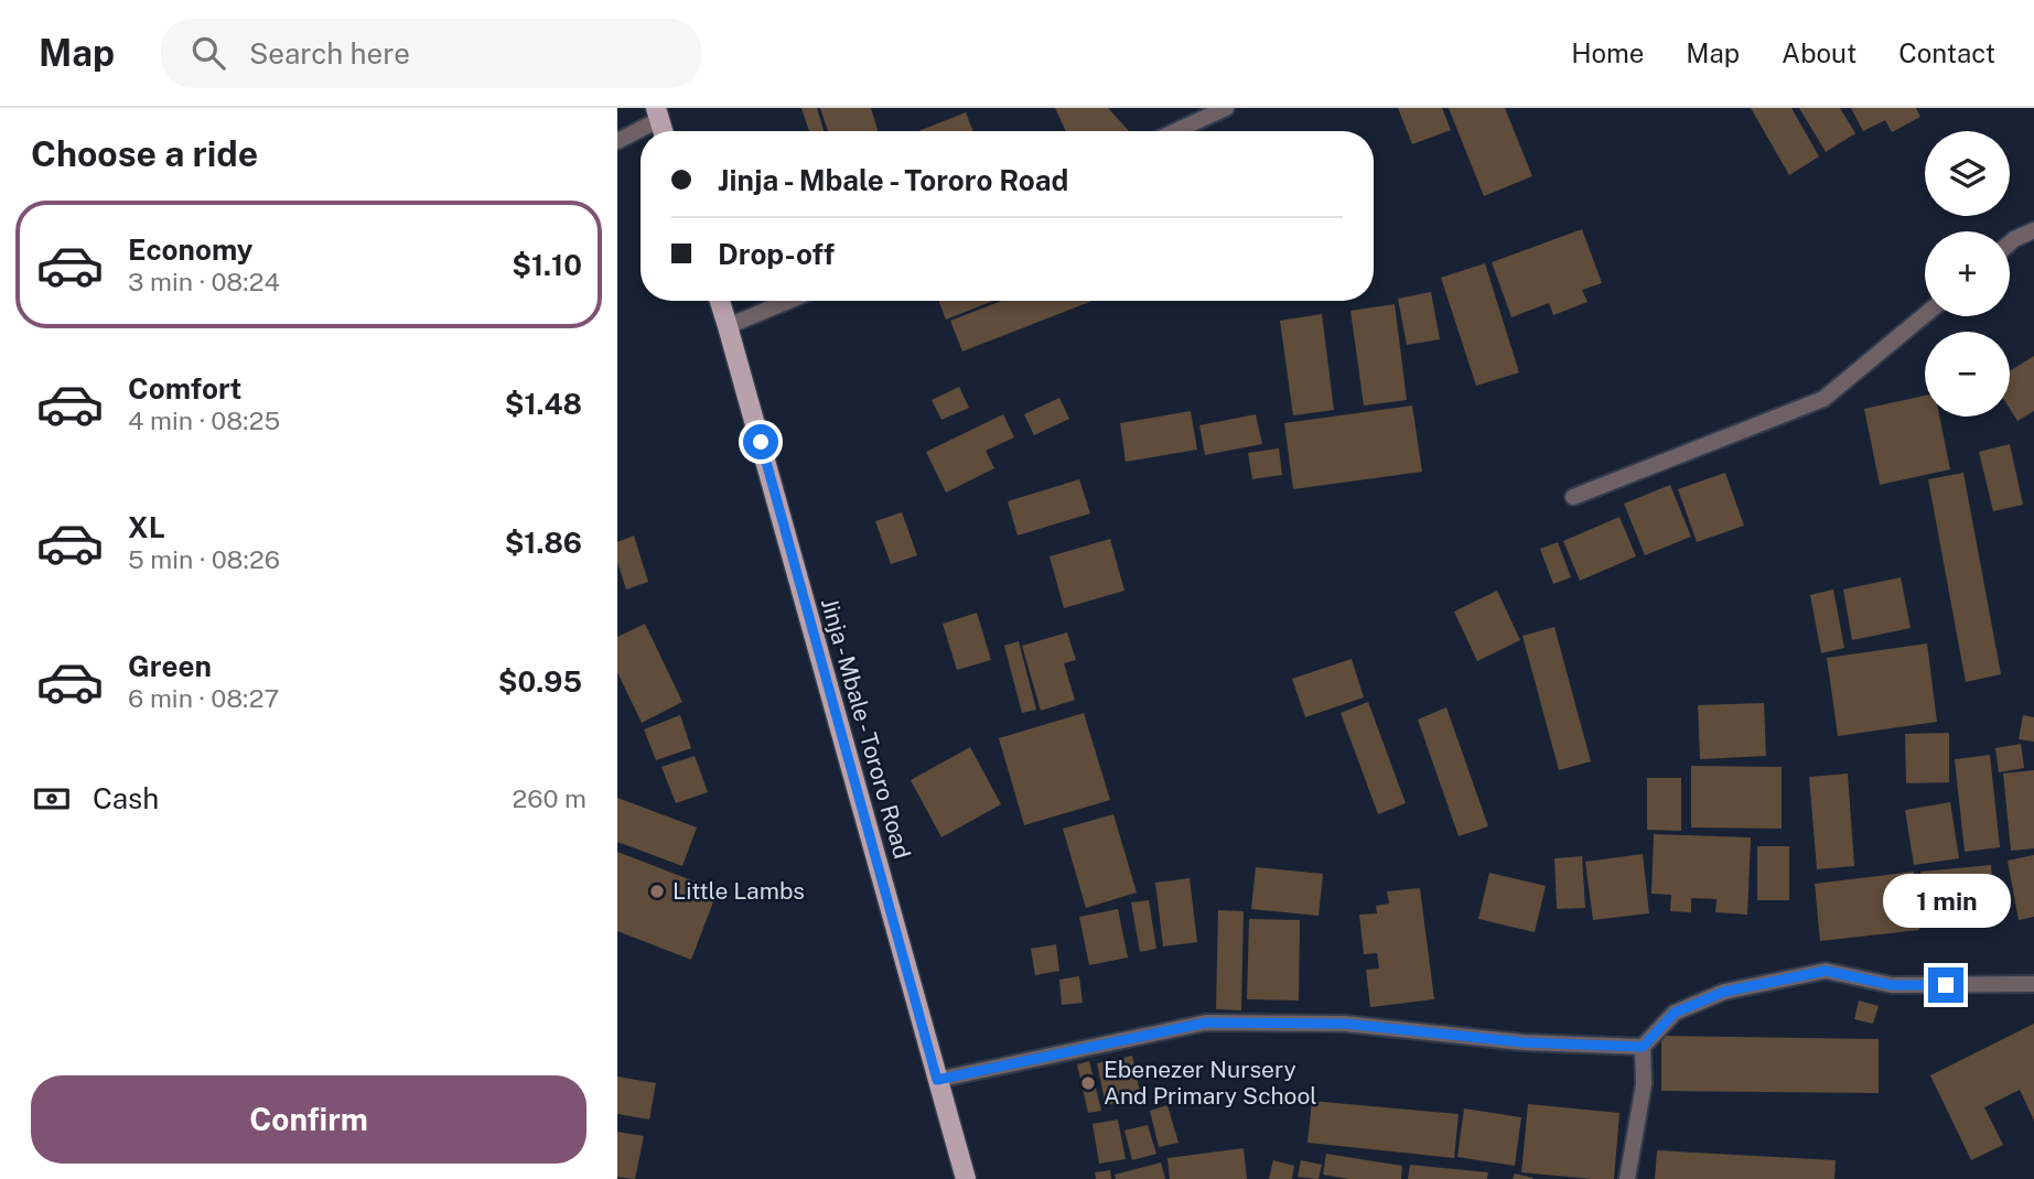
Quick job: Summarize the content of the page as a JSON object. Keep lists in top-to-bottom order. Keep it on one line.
{"streets":{"main road":["Jinja - Mbale - Tororo Road"]},"places":["Little Lambs","Ebenezer Nursery And Primary School"],"page":{"header":"Map","search":"Search here","nav":["Home","Map","About","Contact"],"heading":"Choose a ride","map_buttons":["+","−"],"banner":["Jinja - Mbale - Tororo Road","Drop-off"],"list":[{"name":"Economy","note":"3 min · 08:24","value":"$1.10"},{"name":"Comfort","note":"4 min · 08:25","value":"$1.48"},{"name":"XL","note":"5 min · 08:26","value":"$1.86"},{"name":"Green","note":"6 min · 08:27","value":"$0.95"}],"pay":["Cash","260 m"],"bubble":"1 min","buttons":"Confirm"}}
